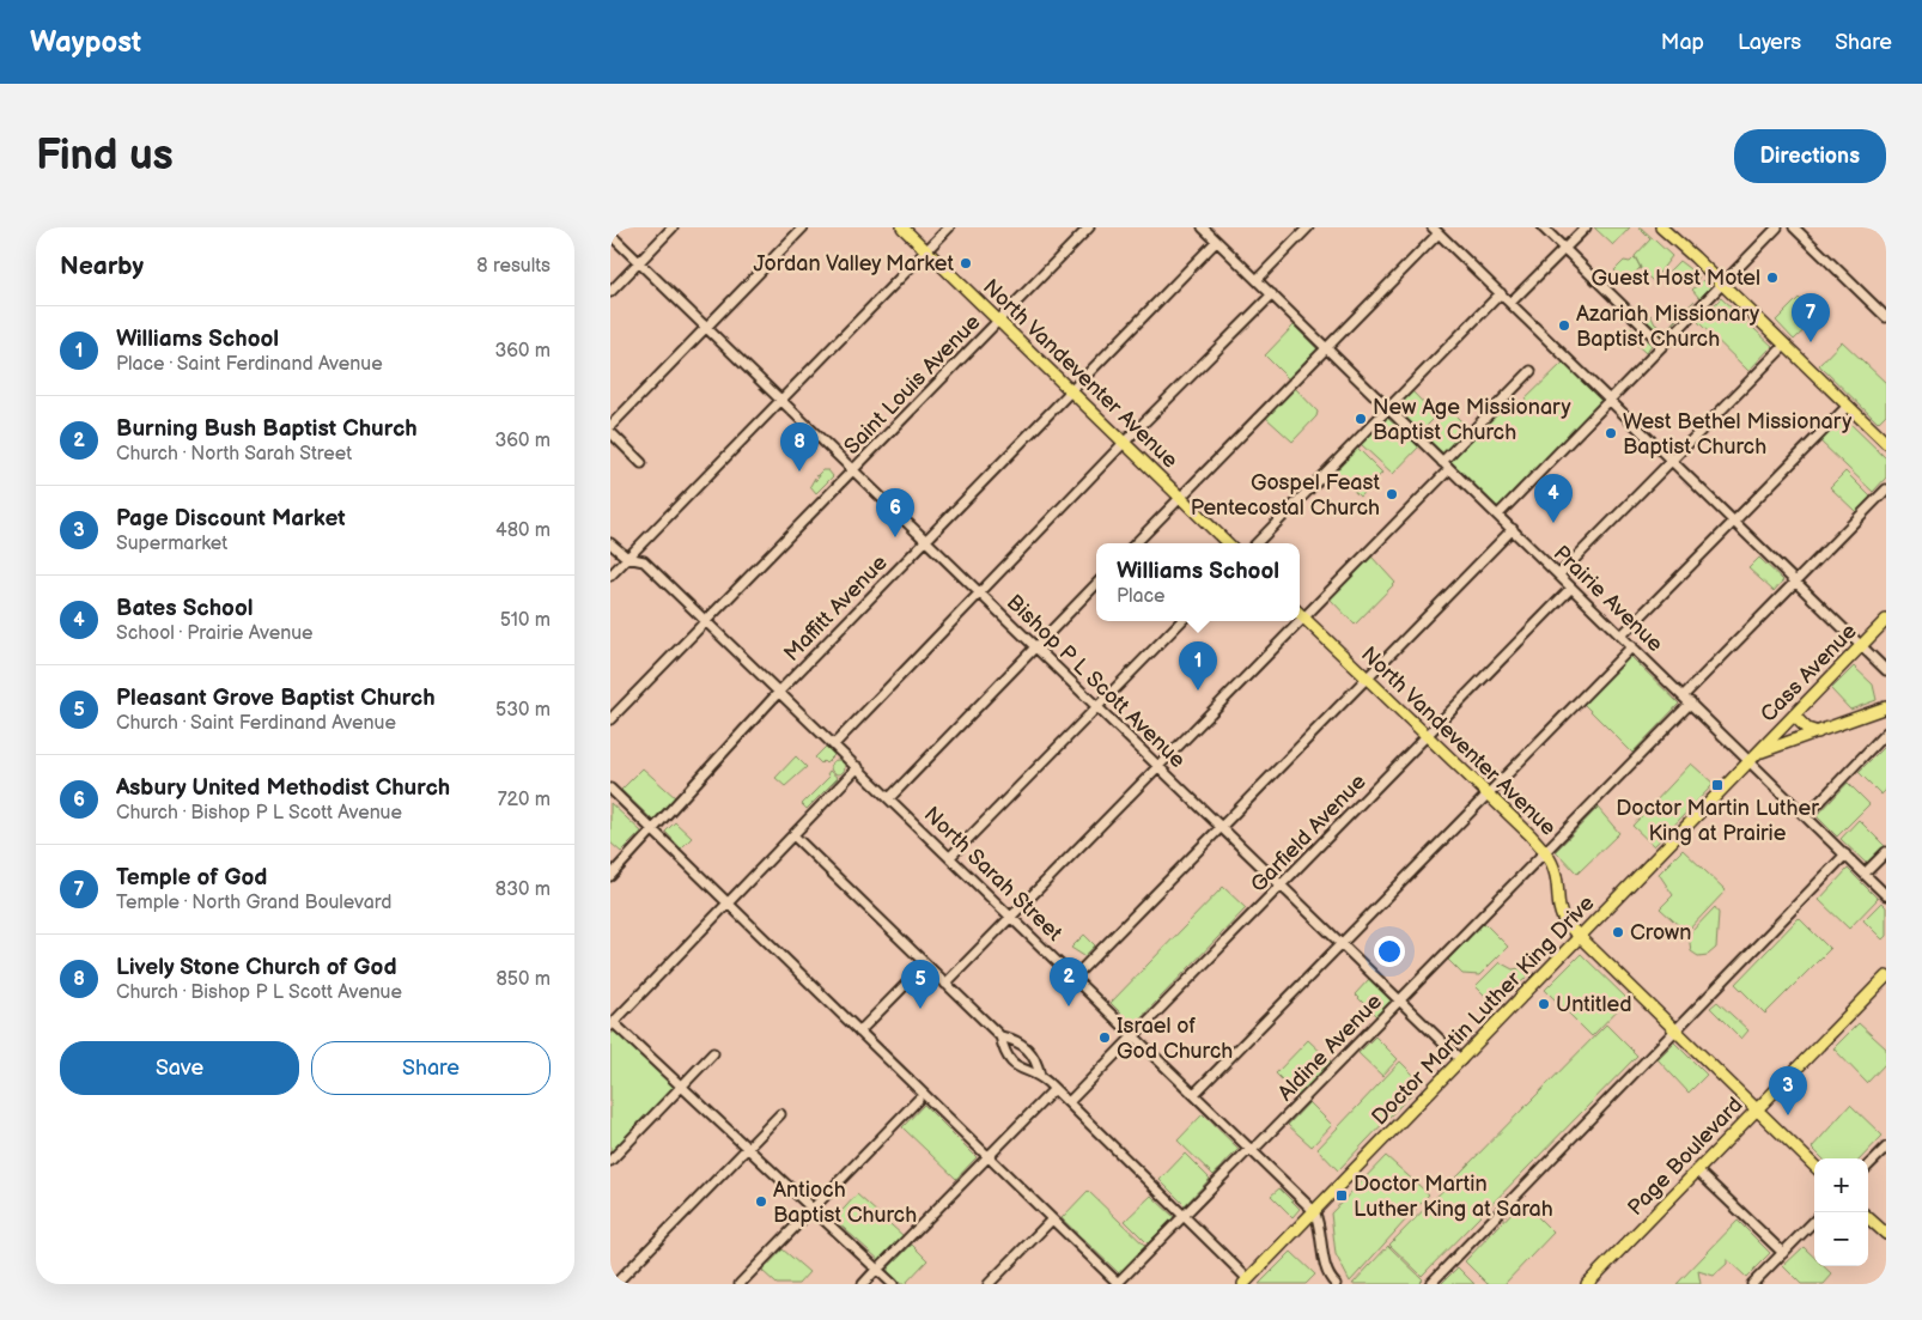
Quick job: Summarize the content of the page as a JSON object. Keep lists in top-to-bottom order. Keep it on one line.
{"streets":{"main road":["North Vandeventer Avenue","Cass Avenue","Doctor Martin Luther King Drive","Page Boulevard"],"street":["Saint Louis Avenue","Prairie Avenue","Maffitt Avenue","Bishop P L Scott Avenue","Garfield Avenue","North Sarah Street","Aldine Avenue"]},"crossings":[["North Vandeventer Avenue","Saint Louis Avenue"],["North Vandeventer Avenue","Maffitt Avenue"],["North Vandeventer Avenue","Garfield Avenue"],["North Vandeventer Avenue","Doctor Martin Luther King Drive"],["North Vandeventer Avenue","Aldine Avenue"],["North Vandeventer Avenue","Page Boulevard"],["Saint Louis Avenue","Bishop P L Scott Avenue"],["Saint Louis Avenue","North Sarah Street"],["Prairie Avenue","Maffitt Avenue"],["Prairie Avenue","Cass Avenue"],["Prairie Avenue","Garfield Avenue"],["Prairie Avenue","Doctor Martin Luther King Drive"],["Prairie Avenue","Aldine Avenue"],["Maffitt Avenue","Bishop P L Scott Avenue"],["Maffitt Avenue","North Sarah Street"],["Cass Avenue","Doctor Martin Luther King Drive"],["Bishop P L Scott Avenue","Garfield Avenue"],["Bishop P L Scott Avenue","Doctor Martin Luther King Drive"],["Bishop P L Scott Avenue","Aldine Avenue"],["Garfield Avenue","North Sarah Street"],["North Sarah Street","Doctor Martin Luther King Drive"],["North Sarah Street","Aldine Avenue"]],"places":{"other":["Jordan Valley Market","Guest Host Motel","Azariah Missionary Baptist Church","New Age Missionary Baptist Church","West Bethel Missionary Baptist Church","Gospel Feast Pentecostal Church","Crown","Untitled","Israel of God Church","Antioch Baptist Church"],"transit":["Doctor Martin Luther King at Prairie","Doctor Martin Luther King at Sarah"]},"page":{"header":"Waypost","nav":["Map","Layers","Share"],"buttons":["Directions",["Save","Share"]],"title":"Find us","heading":["Nearby","8 results"],"pins":["7","8","4","6","1","2","5","3"],"list":[{"mark":"1","name":"Williams School","note":"Place · Saint Ferdinand Avenue","value":"360 m"},{"mark":"2","name":"Burning Bush Baptist Church","note":"Church · North Sarah Street","value":"360 m"},{"mark":"3","name":"Page Discount Market","note":"Supermarket","value":"480 m"},{"mark":"4","name":"Bates School","note":"School · Prairie Avenue","value":"510 m"},{"mark":"5","name":"Pleasant Grove Baptist Church","note":"Church · Saint Ferdinand Avenue","value":"530 m"},{"mark":"6","name":"Asbury United Methodist Church","note":"Church · Bishop P L Scott Avenue","value":"720 m"},{"mark":"7","name":"Temple of God","note":"Temple · North Grand Boulevard","value":"830 m"},{"mark":"8","name":"Lively Stone Church of God","note":"Church · Bishop P L Scott Avenue","value":"850 m"}],"popup":["Williams School","Place"],"map_buttons":["+","−"]}}
